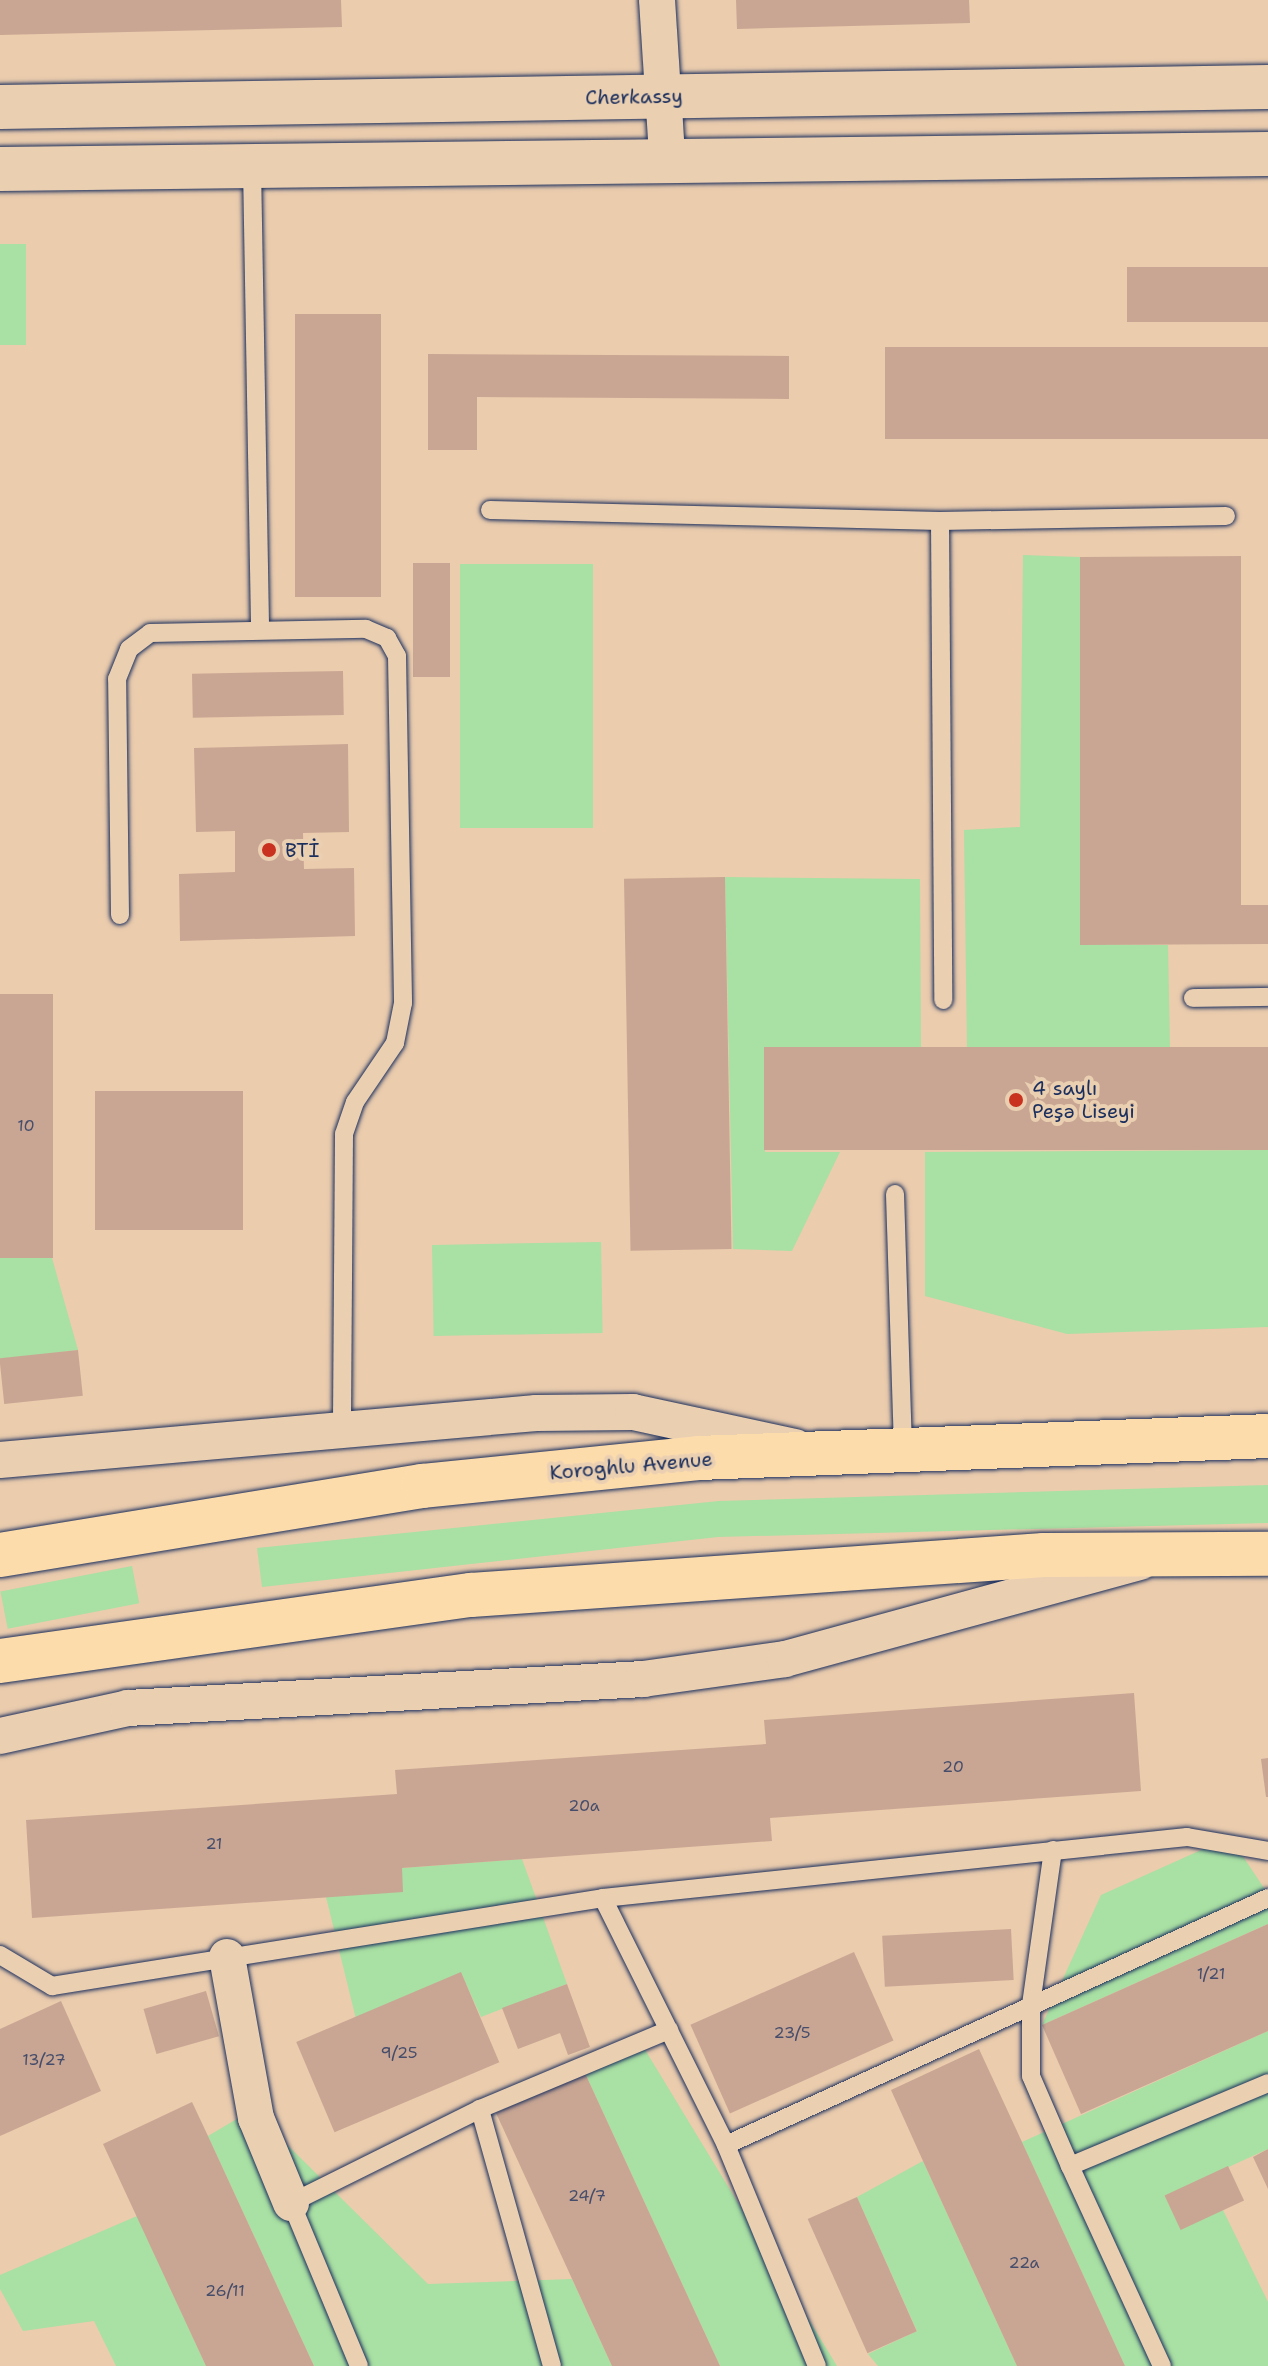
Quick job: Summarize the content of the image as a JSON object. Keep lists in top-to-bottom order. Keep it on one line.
{"streets":{"main road":["Koroghlu Avenue"],"street":["Cherkassy"]},"places":["BTİ","4 saylı Peşə Liseyi"],"house_numbers":["10","20","20a","21","1/21","23/5","9/25","13/27","24/7","22a","26/11"]}
